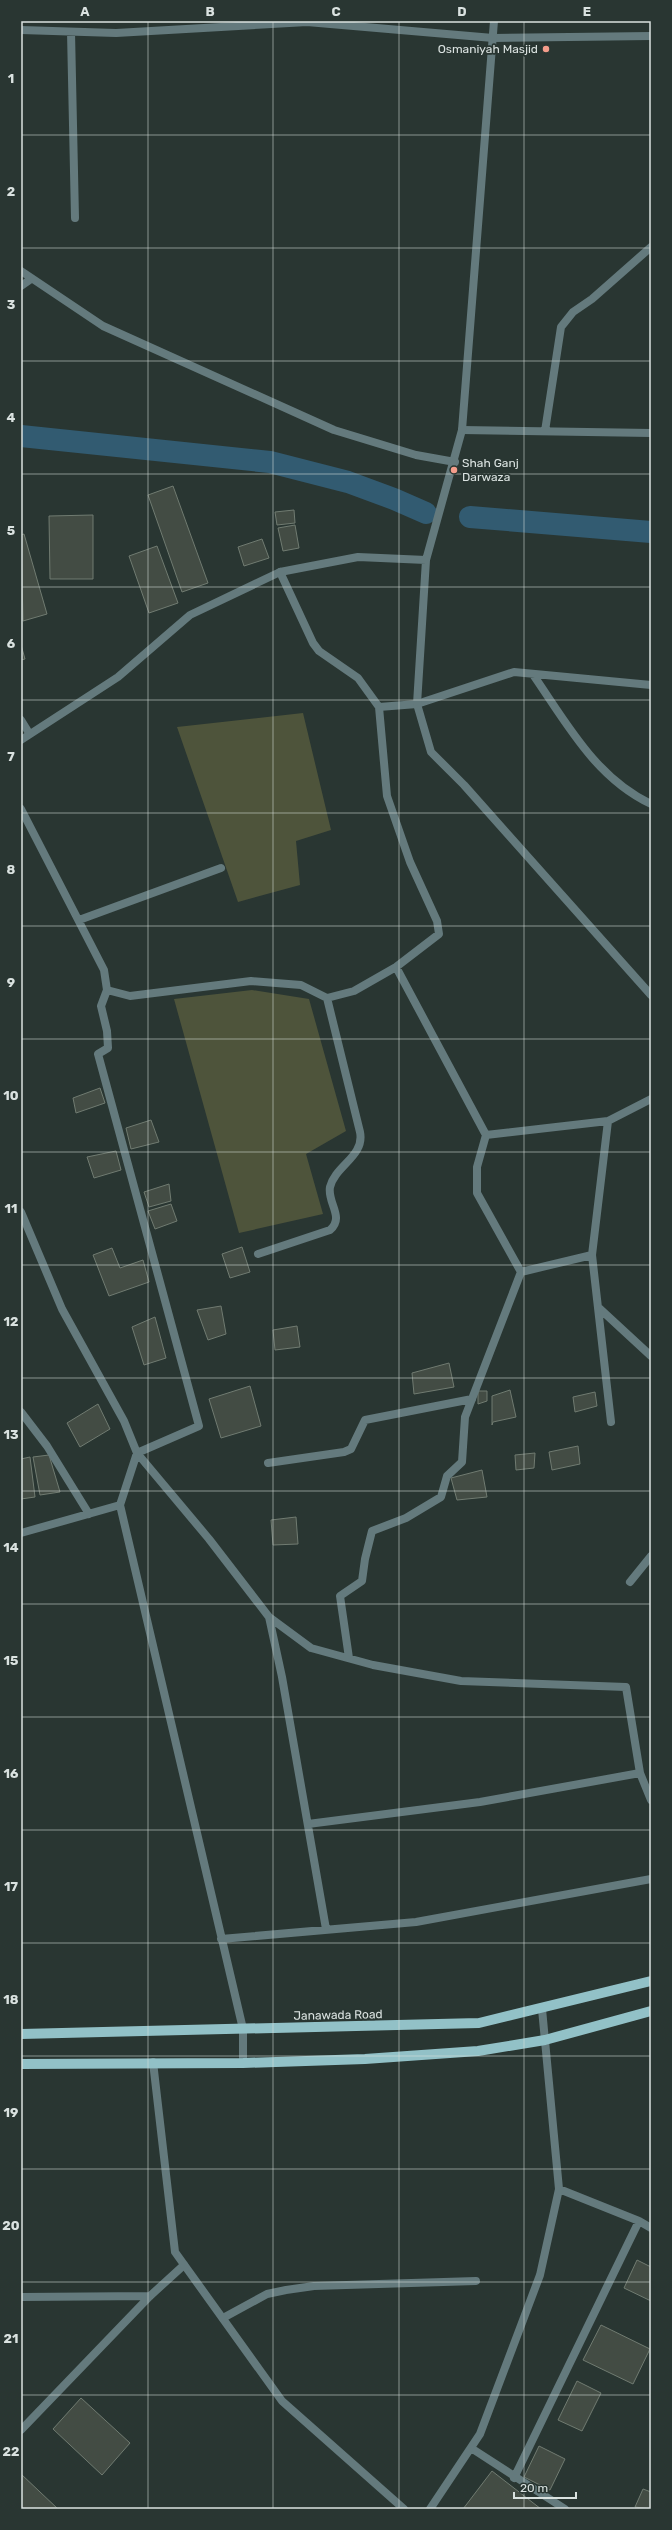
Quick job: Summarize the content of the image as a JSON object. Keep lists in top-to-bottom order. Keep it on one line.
{"streets":{"main road":["Janawada Road"]},"places":["Osmaniyah Masjid","Shah Ganj Darwaza"],"scale_bar":"20 m","grid":{"columns":["A","B","C","D","E"],"rows":["1","2","3","4","5","6","7","8","9","10","11","12","13","14","15","16","17","18","19","20","21","22"]}}
